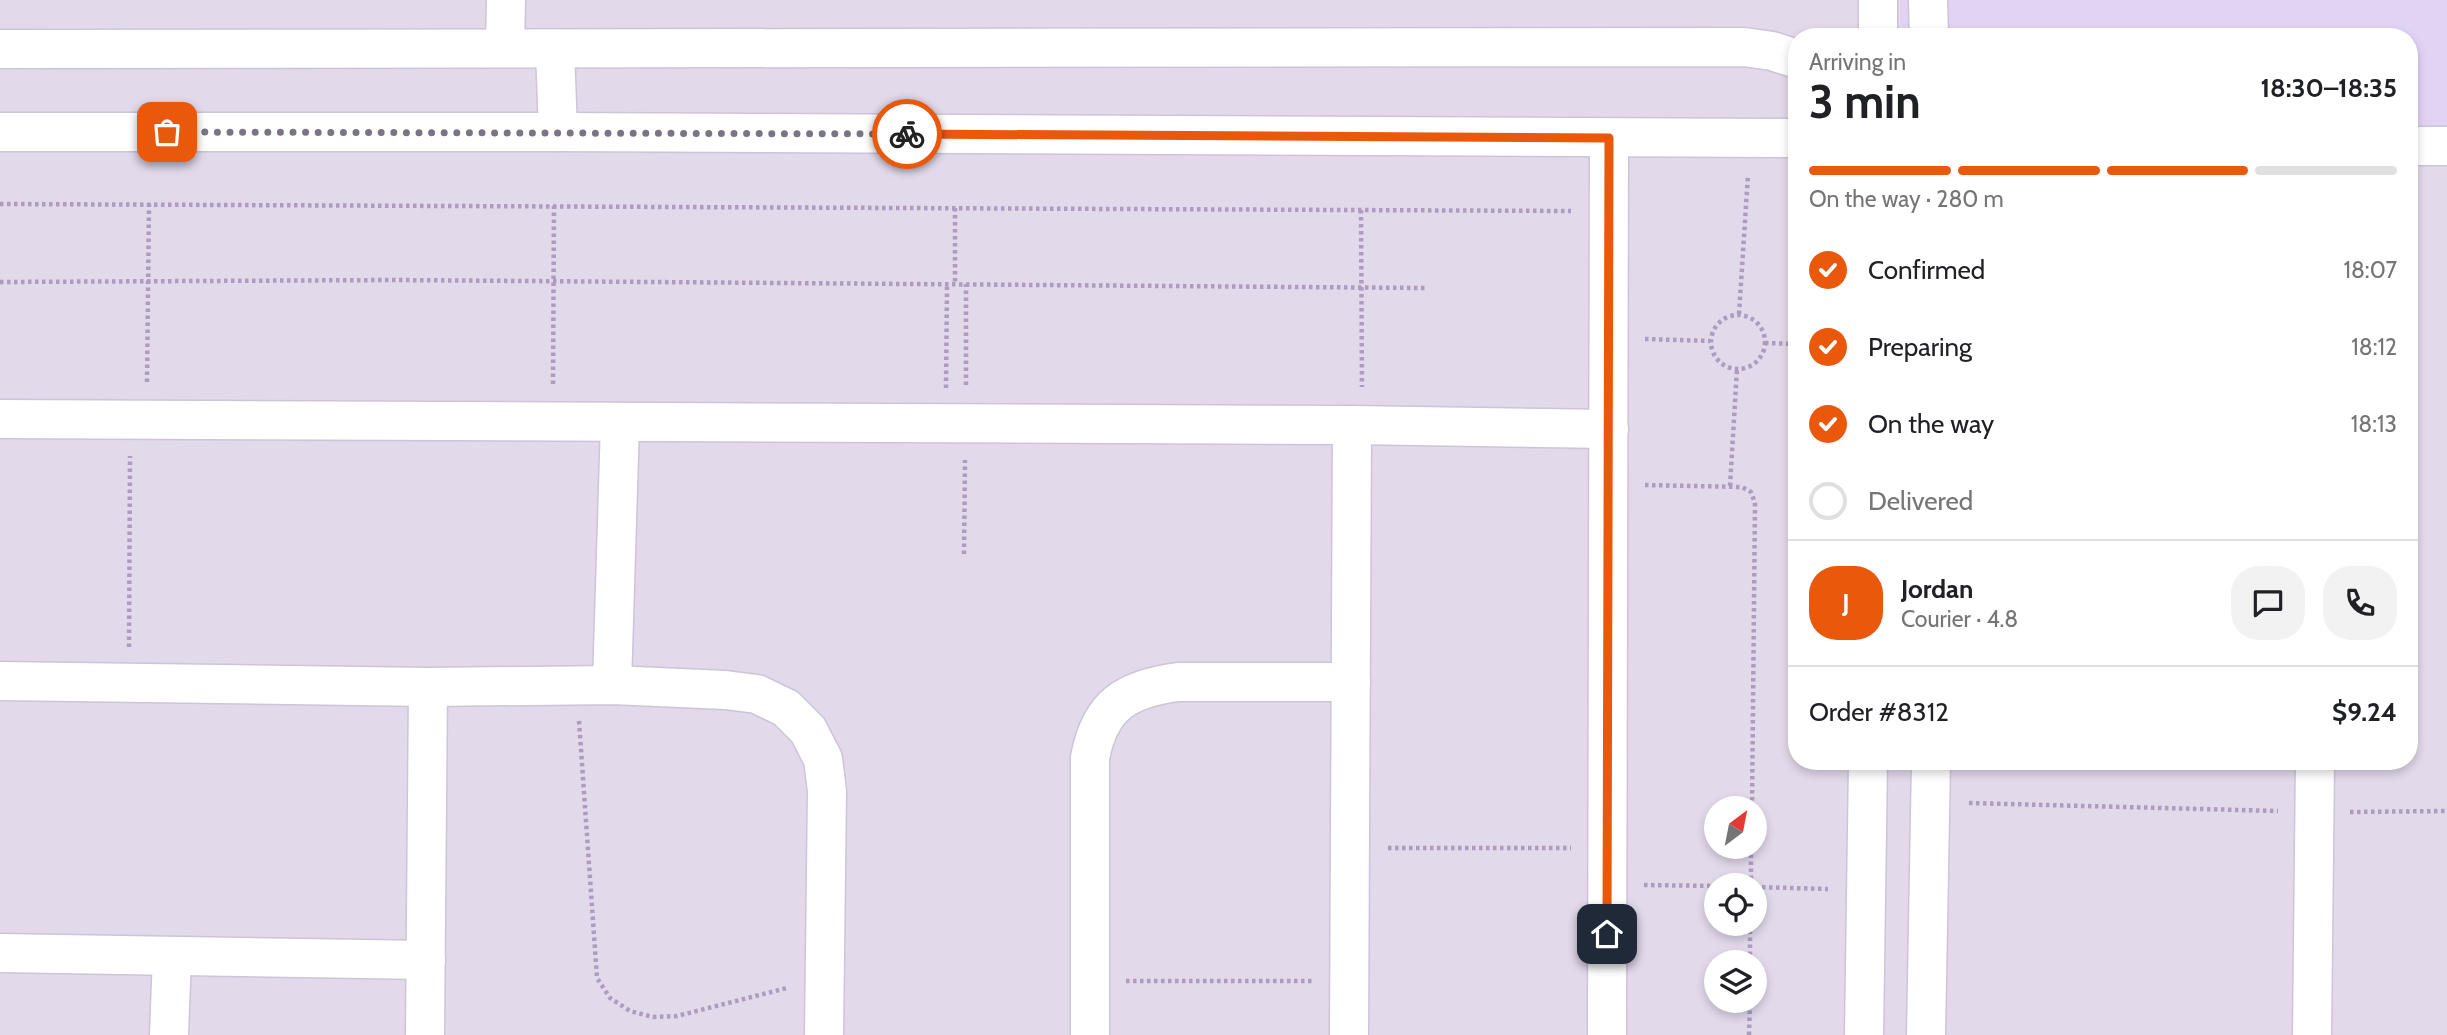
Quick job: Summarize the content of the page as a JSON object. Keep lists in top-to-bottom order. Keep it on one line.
{"north":"top right","page":{"heading":["3 min","Arriving in","18:30–18:35"],"panel":["Jordan","Courier · 4.8","Order #8312","$9.24"],"bar":"On the way · 280 m","list":[["Confirmed","18:07"],["Preparing","18:12"],["On the way","18:13"],"Delivered"],"round":"J"}}
